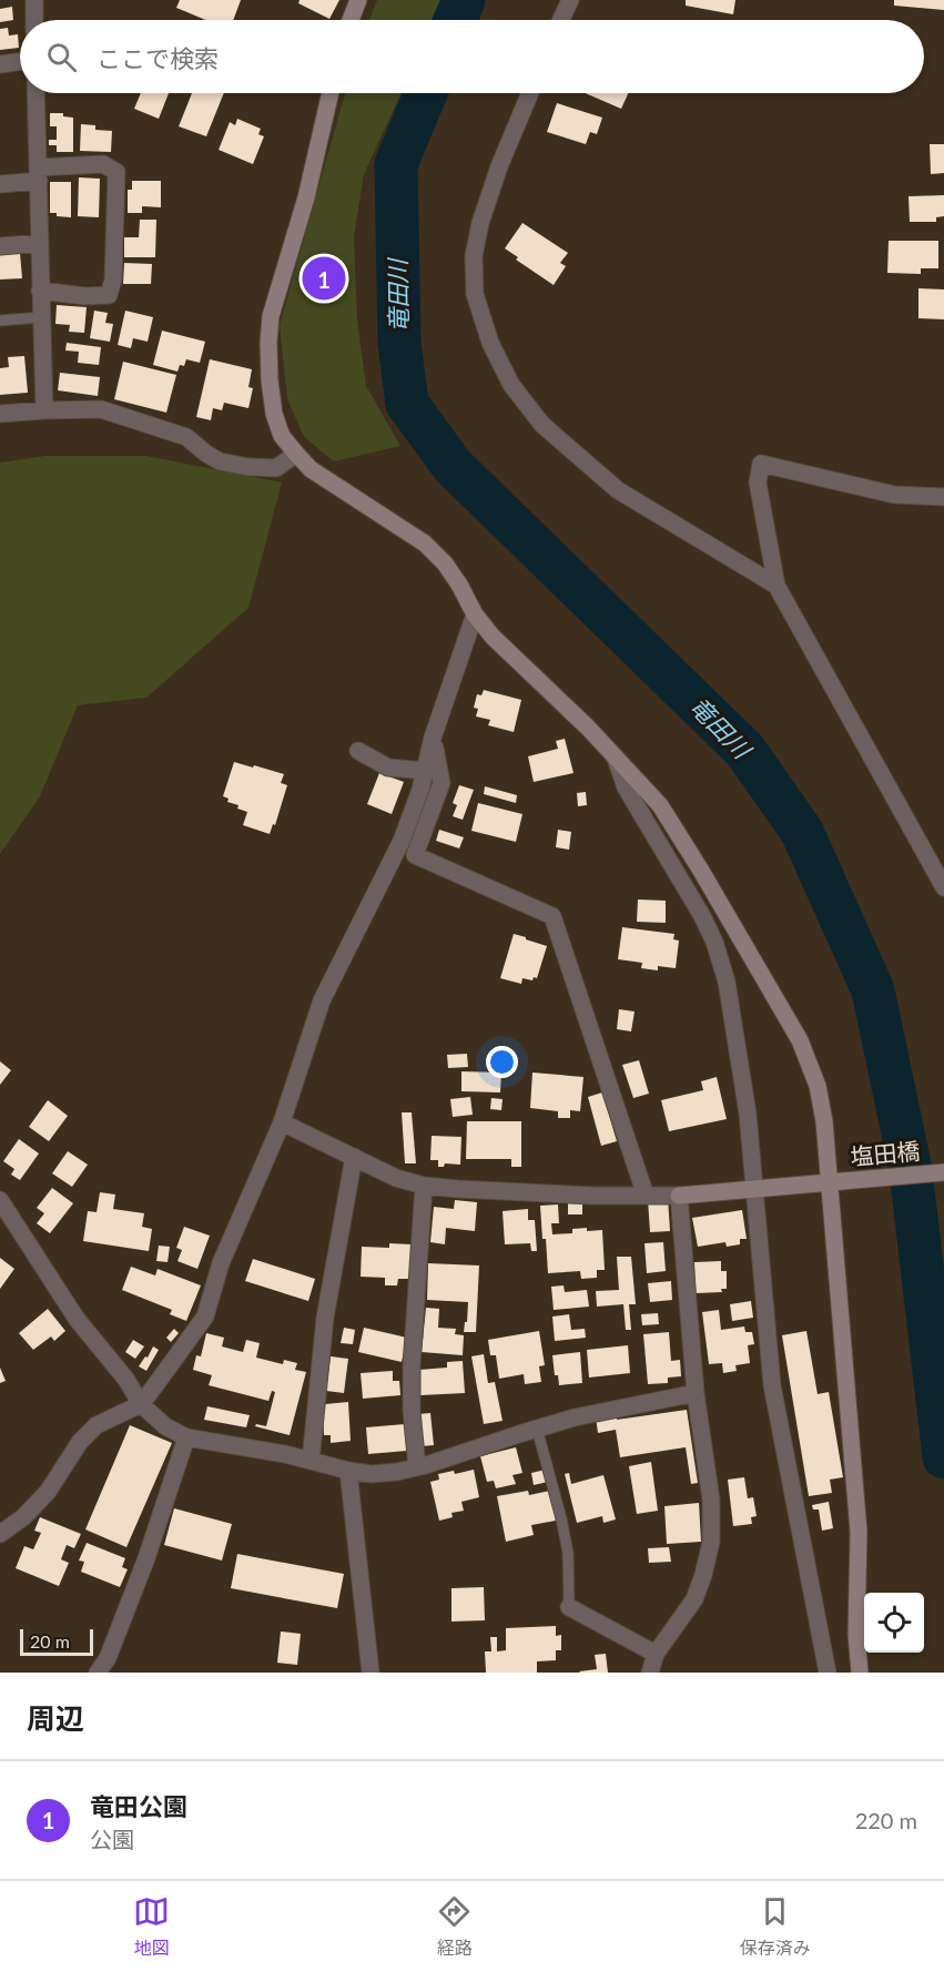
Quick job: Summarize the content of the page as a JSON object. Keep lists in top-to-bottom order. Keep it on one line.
{"streets":{"street":["塩田橋"]},"water":["竜田川"],"scale_bar":"20 m","page":{"search":"ここで検索","pins":"1","scale":"20 m","heading":"周辺","list":[{"mark":"1","name":"竜田公園","note":"公園","value":"220 m"}],"nav":["地図","経路","保存済み"]}}
